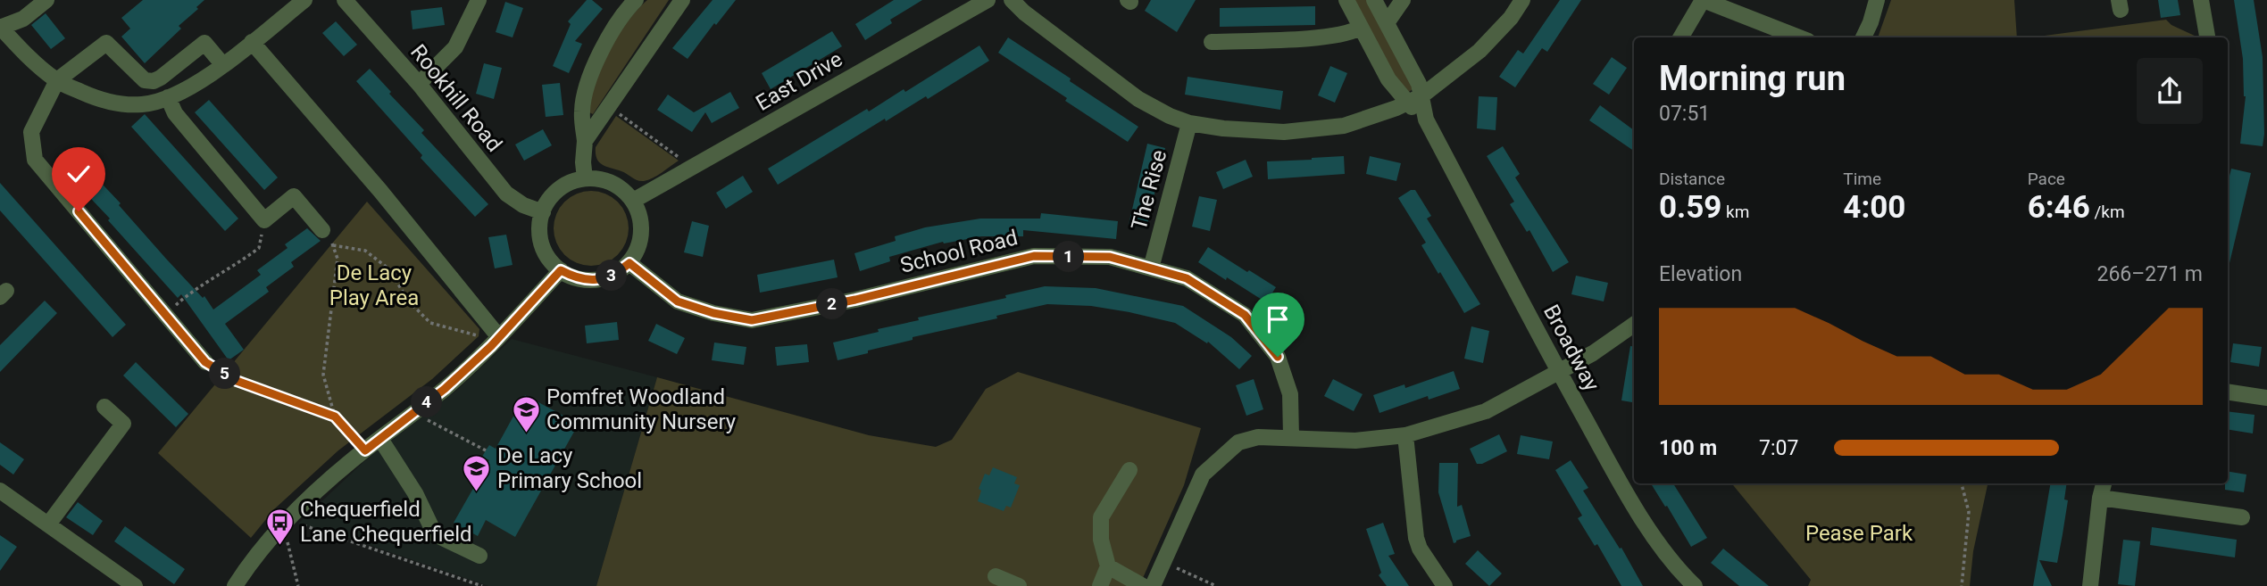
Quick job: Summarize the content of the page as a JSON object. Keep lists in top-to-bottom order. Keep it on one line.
{"streets":{"street":["East Drive","Rookhill Road","The Rise","School Road","Broadway"]},"crossings":[["East Drive","Rookhill Road"],["East Drive","School Road"],["Rookhill Road","School Road"],["The Rise","School Road"]],"parks":["De Lacy Play Area","Pease Park"],"places":{"school or university":["Pomfret Woodland Community Nursery","De Lacy Primary School"],"bus stop":["Chequerfield Lane Chequerfield"]},"page":{"heading":["Morning run","07:51"],"stats":[["Distance","0.59 km"],["Time","4:00"],["Pace","6:46 /km"]],"pins":["1","3","2","5","4"],"chart":["Elevation","266–271 m"],"list":[{"name":"100 m","note":"7:07"}]}}
